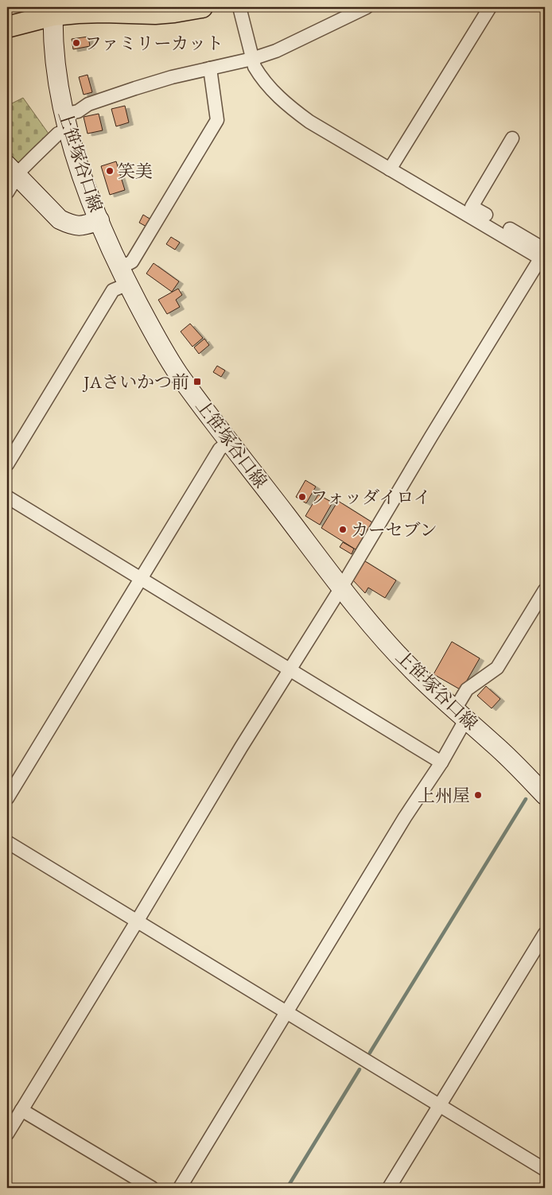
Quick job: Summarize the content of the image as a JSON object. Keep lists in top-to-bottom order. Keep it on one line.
{"streets":{"main road":["上笹塚谷口線"]},"places":{"other":["ファミリーカット","笑美","フォッダイロイ","カーセブン","上州屋"],"transit":["JAさいかつ前"]}}
